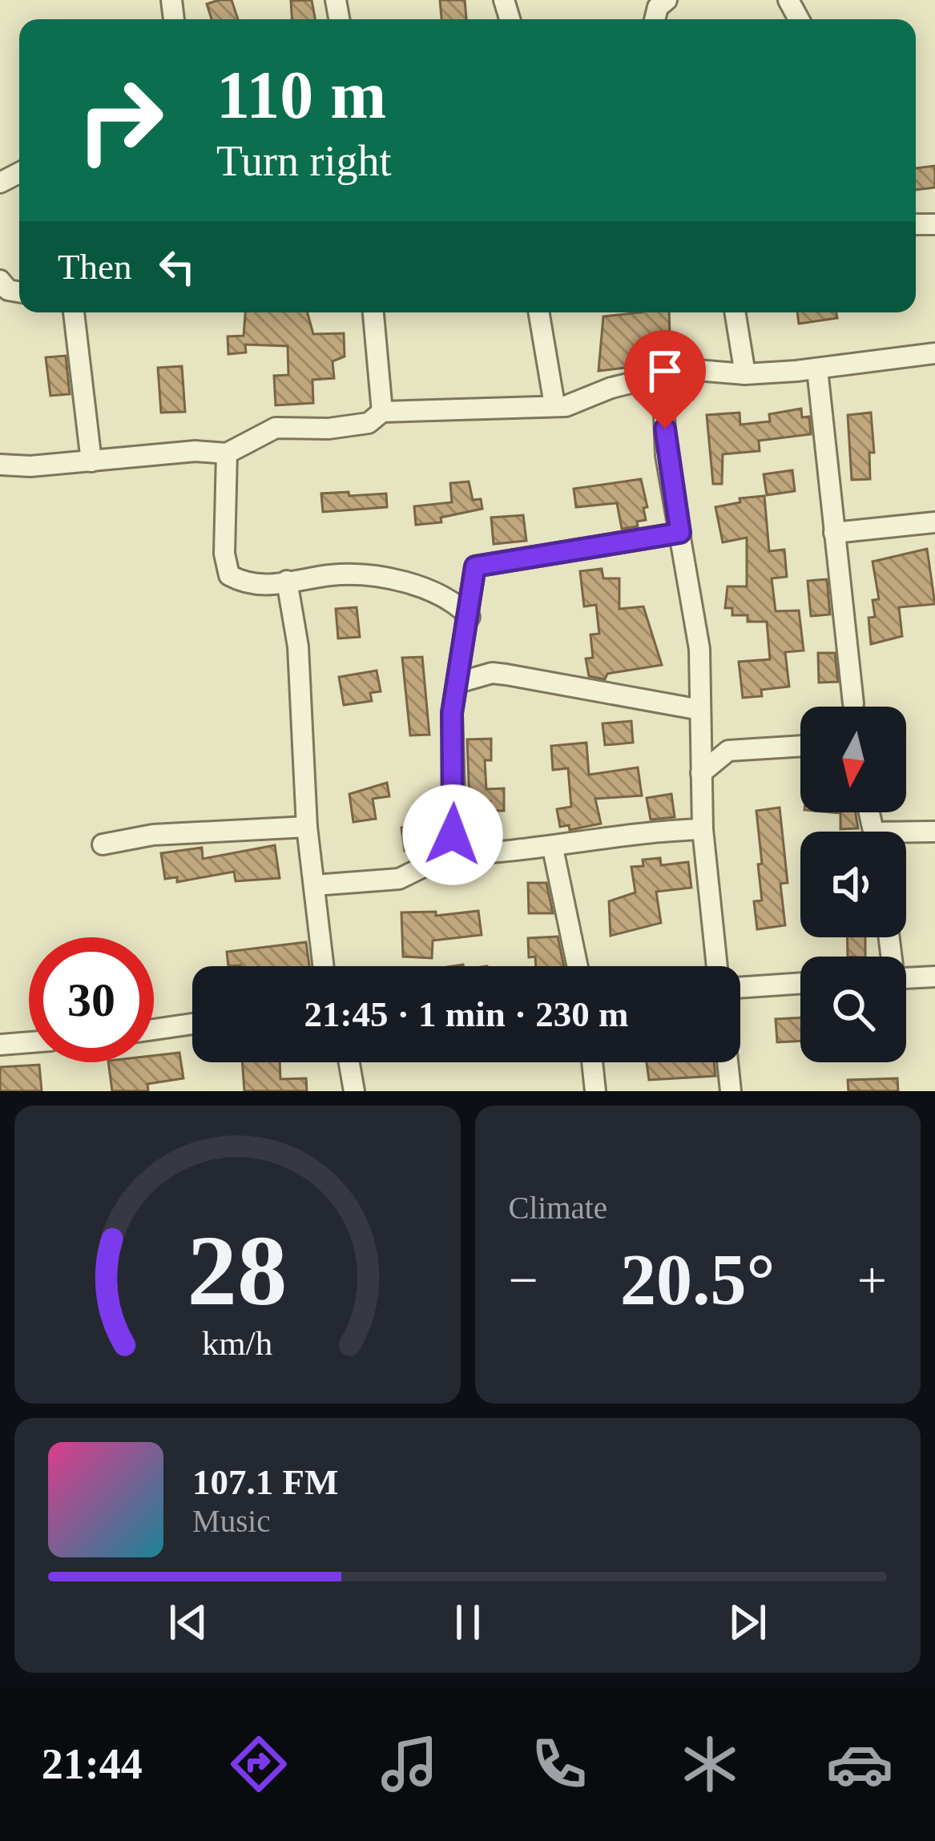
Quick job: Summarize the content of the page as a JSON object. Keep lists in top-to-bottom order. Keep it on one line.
{"north":"bottom","page":{"turn":["110 m","Turn right"],"then":"Then","limit":"30","trip":"21:45 · 1 min · 230 m","tile":"Climate","heat":["−","20.5°","+"],"song":["107.1 FM","Music"],"tabs":"21:44","gauge":["28","km/h"]}}
